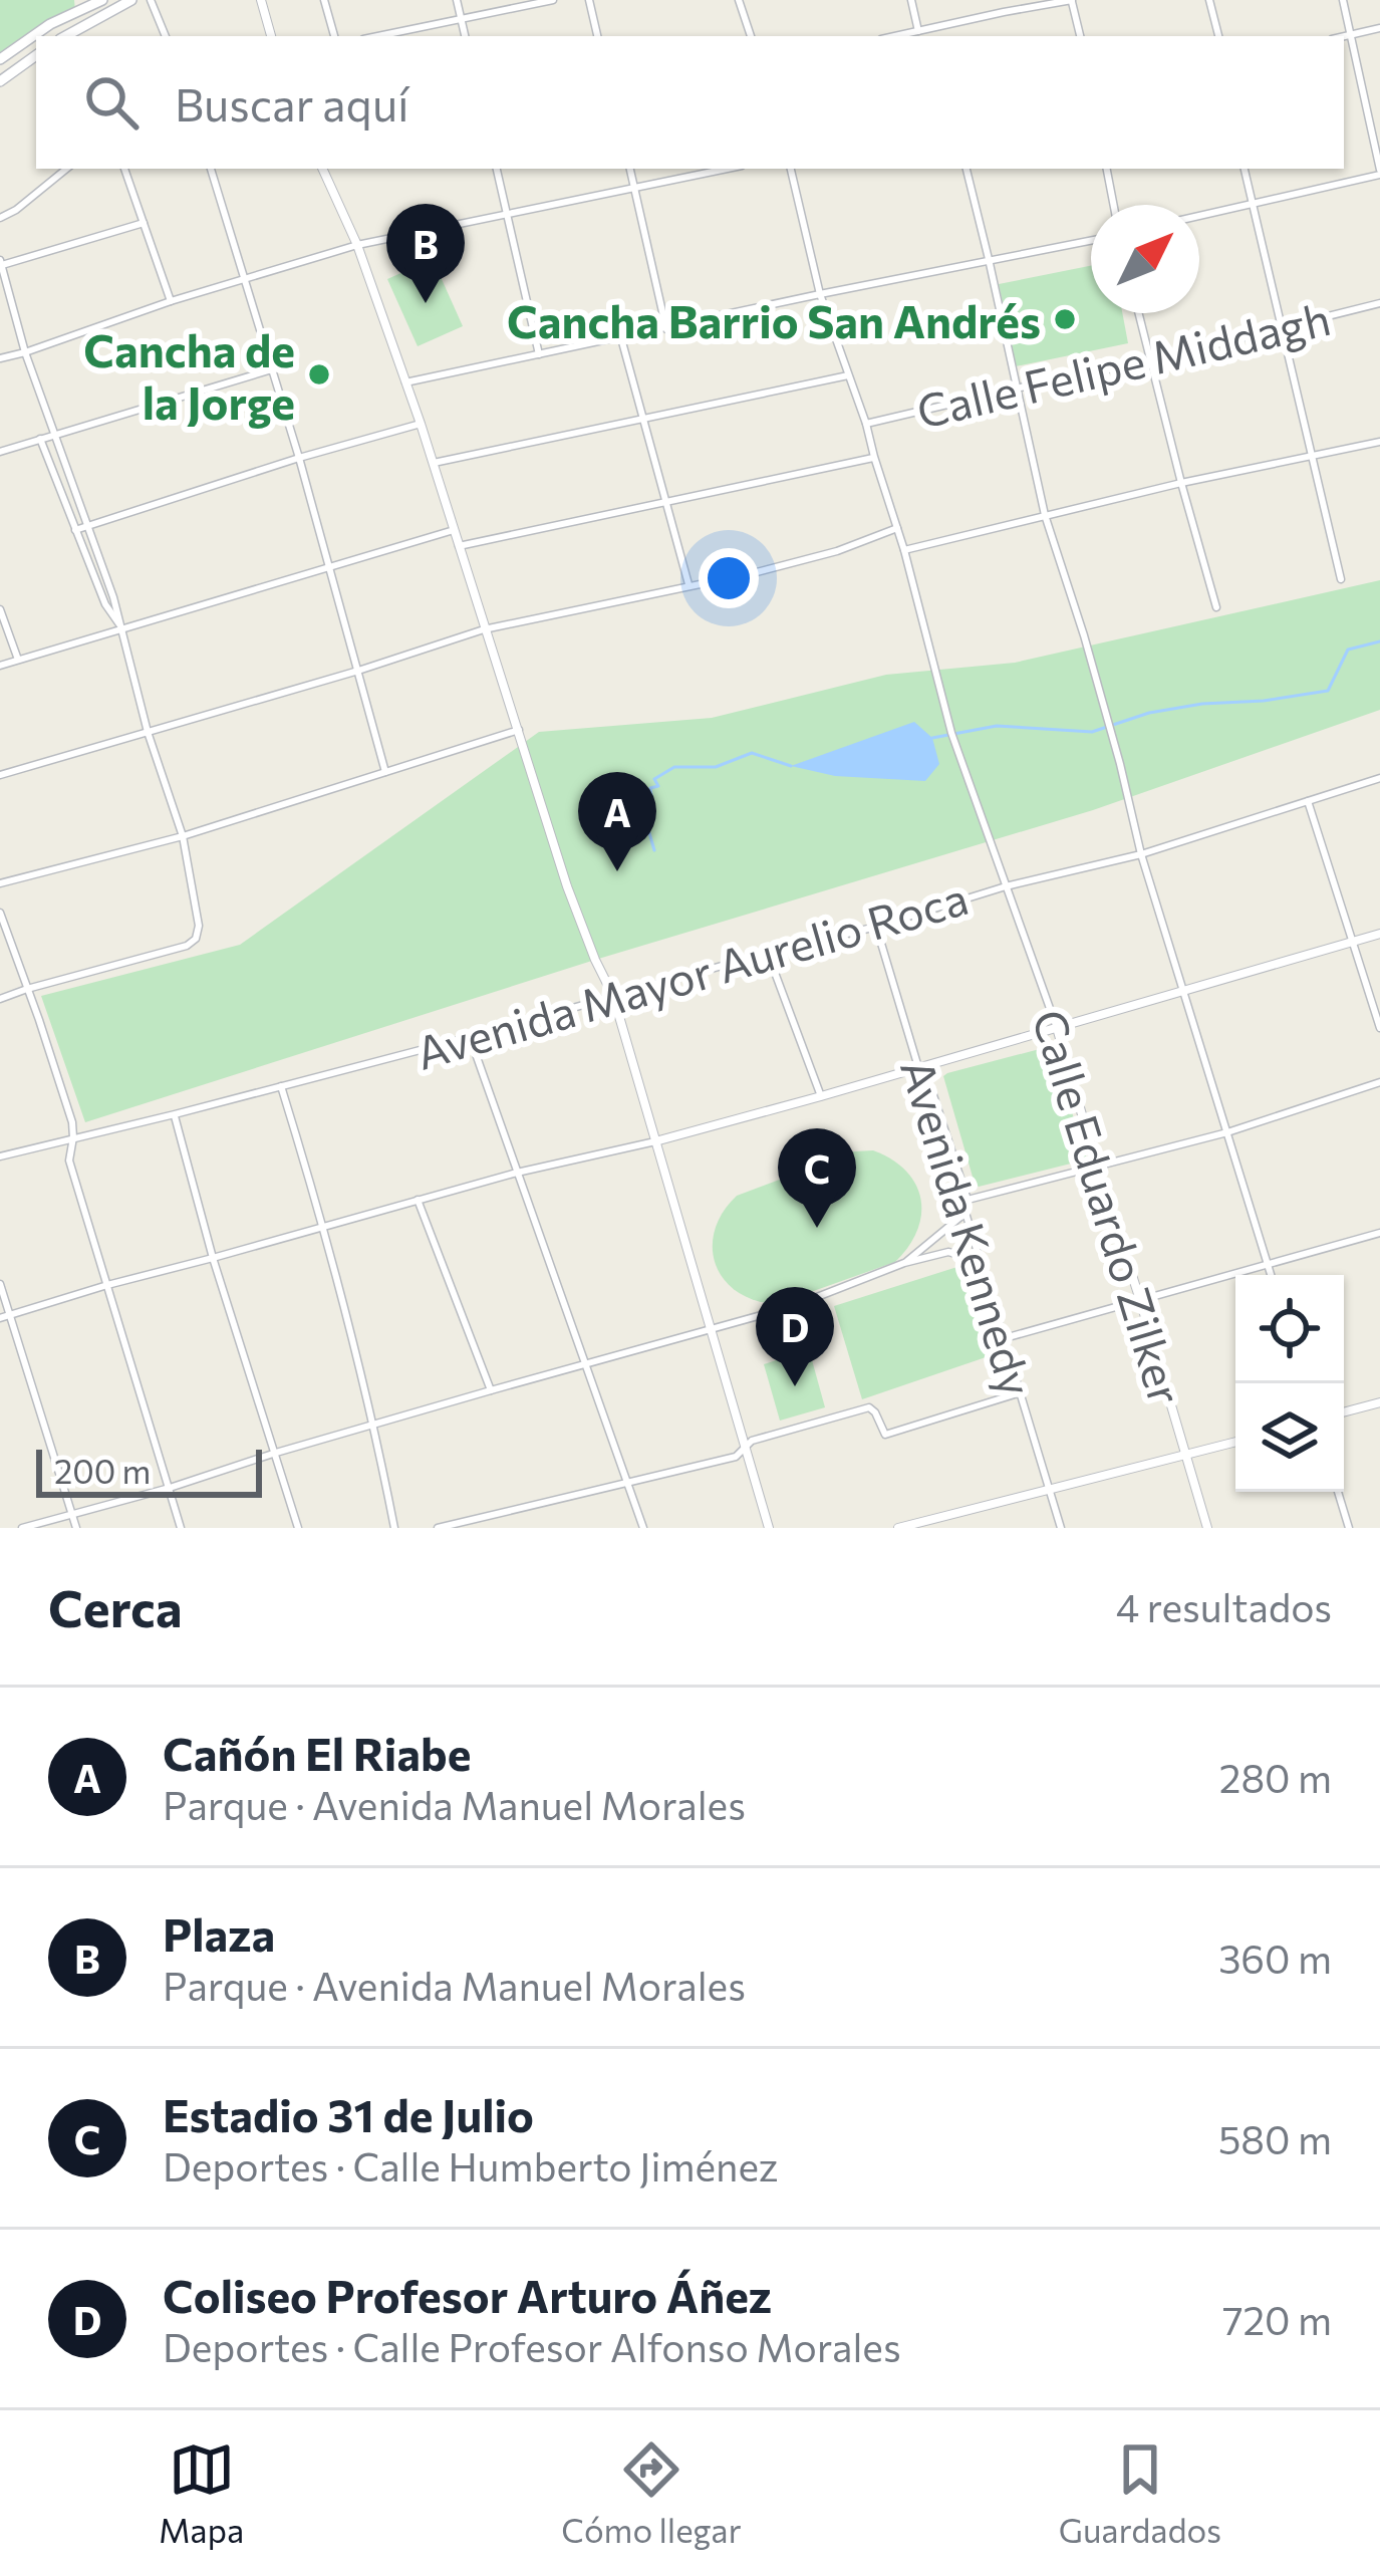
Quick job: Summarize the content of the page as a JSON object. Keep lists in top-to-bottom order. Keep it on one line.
{"streets":{"street":["Calle Felipe Middagh","Avenida Mayor Aurelio Roca","Calle Eduardo Zilker","Avenida Kennedy"]},"crossings":[["Calle Felipe Middagh","Calle Eduardo Zilker"],["Avenida Mayor Aurelio Roca","Calle Eduardo Zilker"],["Avenida Mayor Aurelio Roca","Avenida Kennedy"]],"places":["Cancha Barrio San Andrés","Cancha de la Jorge"],"scale_bar":"200 m","north":"top right","page":{"search":"Buscar aquí","pins":["B","A","C","D"],"scale":"200 m","heading":["Cerca","4 resultados"],"list":[{"mark":"A","name":"Cañón El Riabe","note":"Parque · Avenida Manuel Morales","value":"280 m"},{"mark":"B","name":"Plaza","note":"Parque · Avenida Manuel Morales","value":"360 m"},{"mark":"C","name":"Estadio 31 de Julio","note":"Deportes · Calle Humberto Jiménez","value":"580 m"},{"mark":"D","name":"Coliseo Profesor Arturo Áñez","note":"Deportes · Calle Profesor Alfonso Morales","value":"720 m"}],"nav":["Mapa","Cómo llegar","Guardados"]}}
